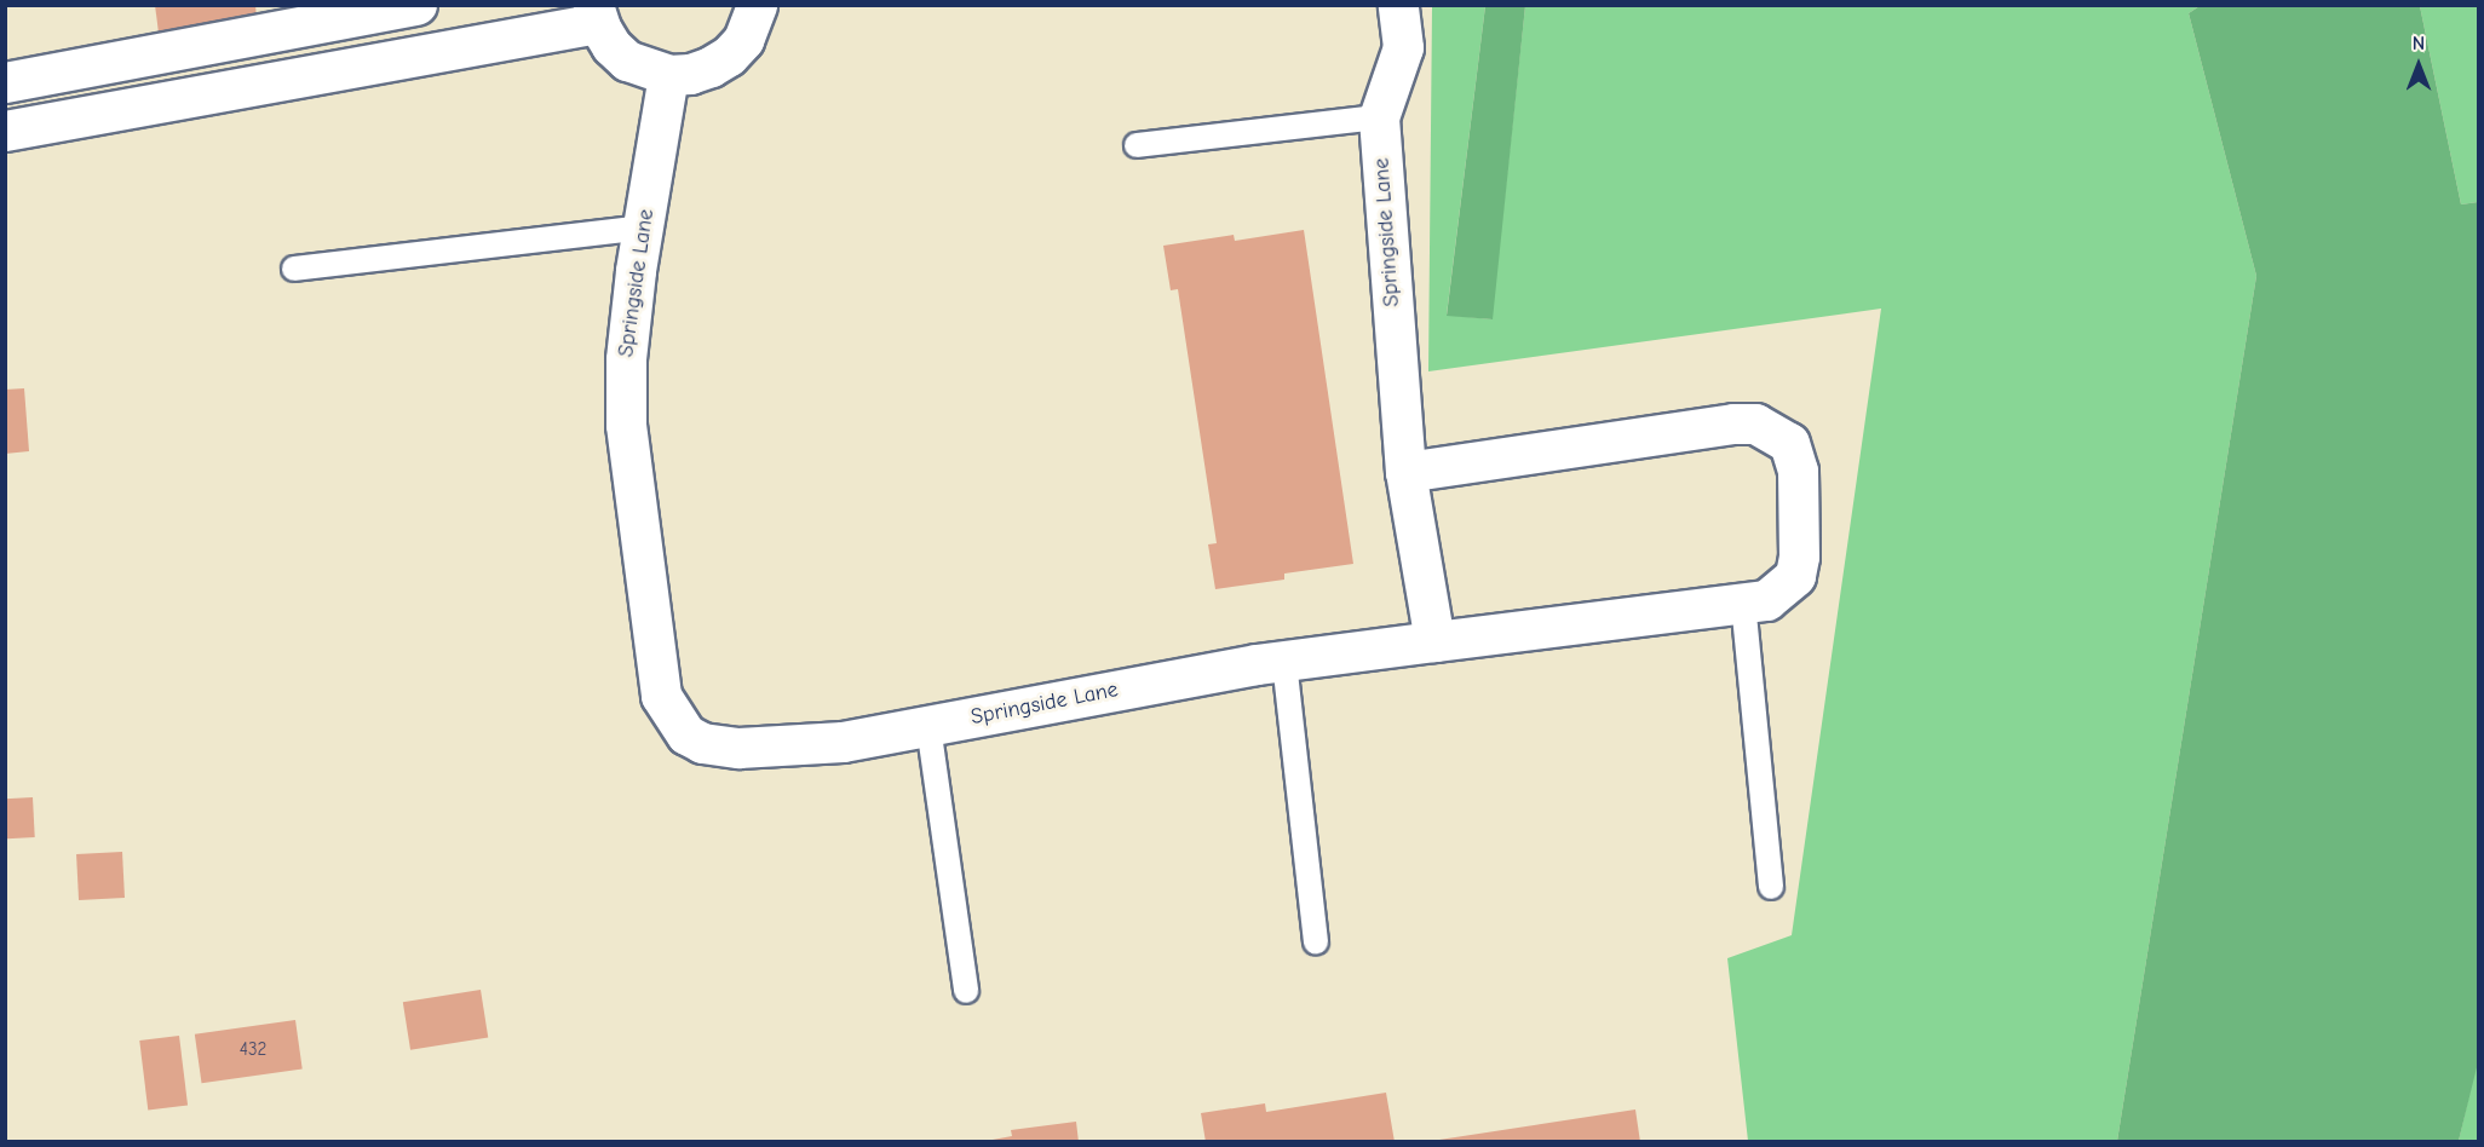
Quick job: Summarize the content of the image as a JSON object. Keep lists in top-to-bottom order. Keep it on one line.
{"streets":{"street":["Springside Lane"]},"house_numbers":["432"],"north":"top"}
